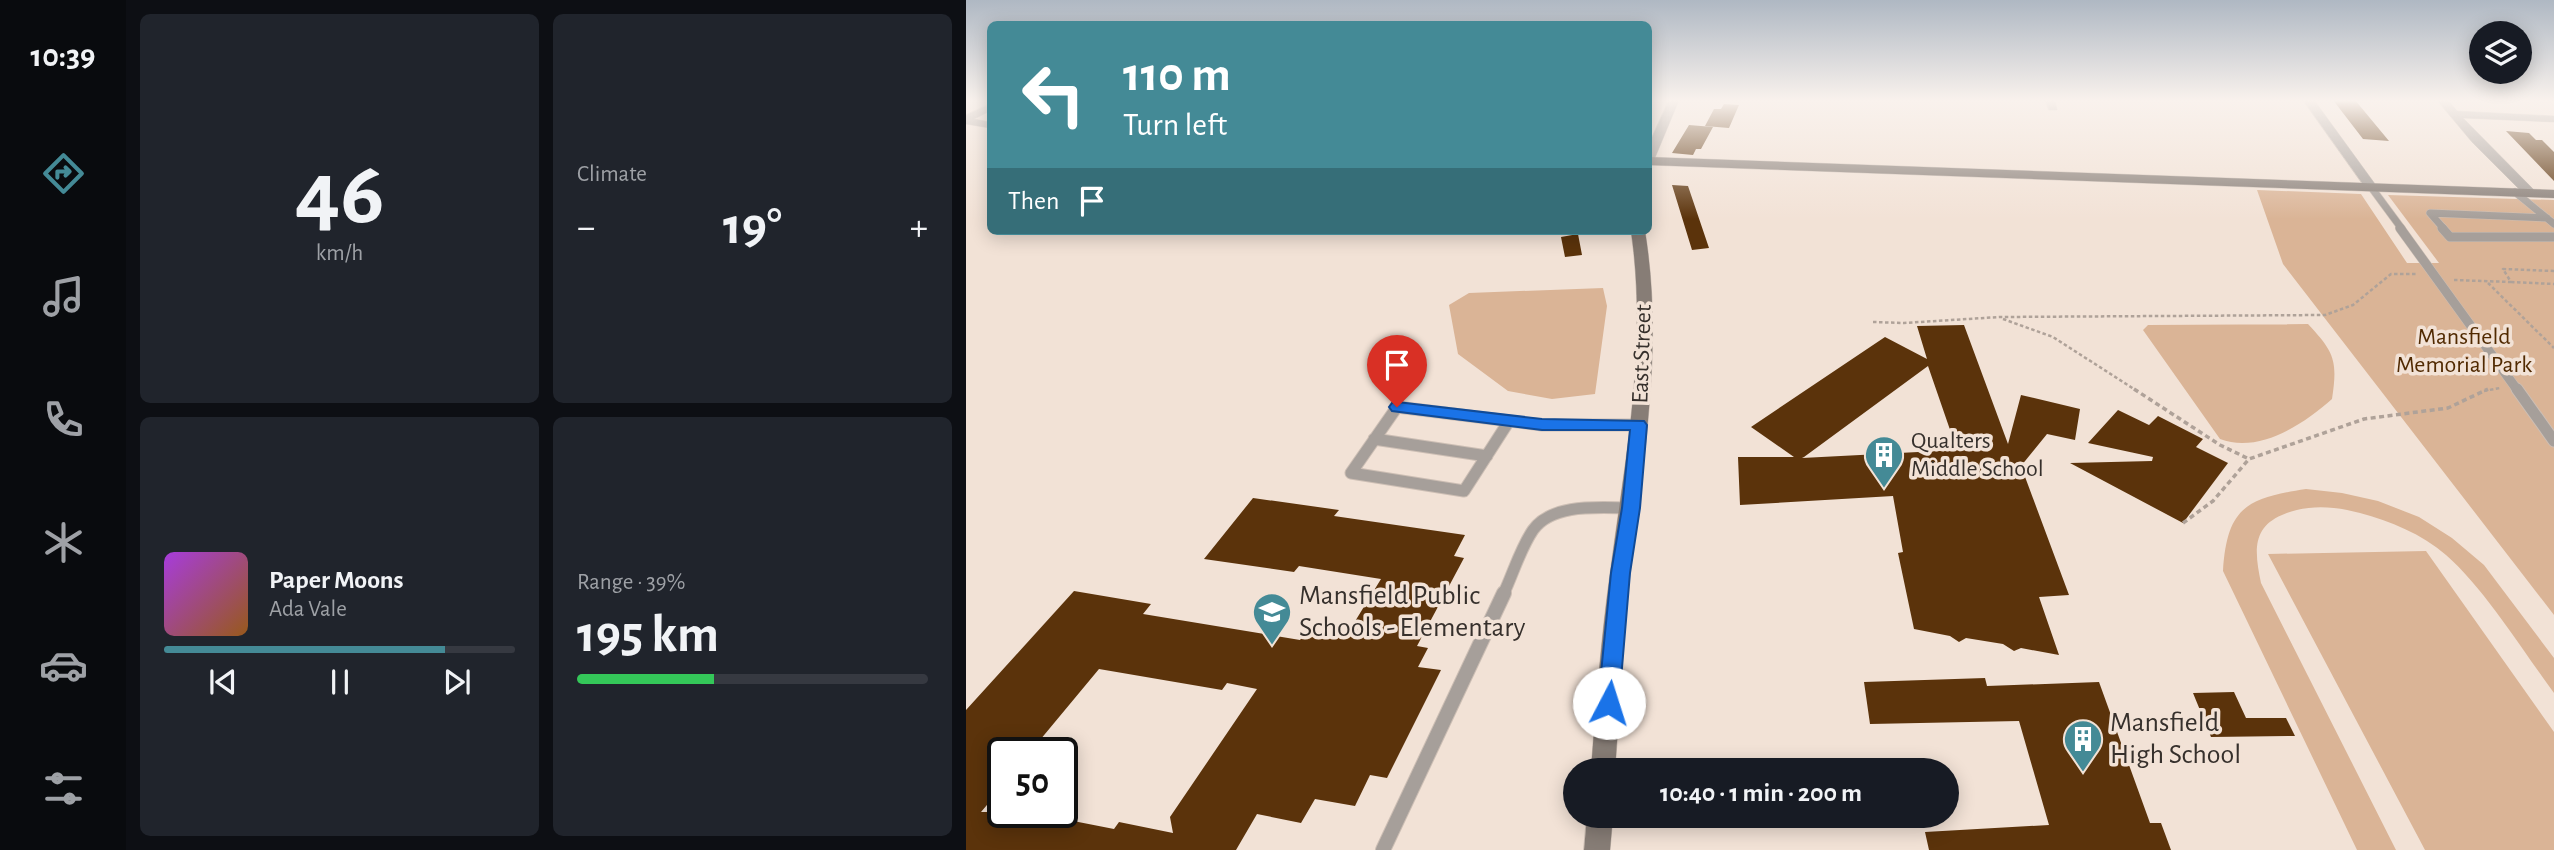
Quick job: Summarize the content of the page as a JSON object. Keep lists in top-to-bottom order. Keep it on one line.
{"streets":{"main road":["East Street"]},"parks":["Mansfield Memorial Park"],"places":{"building":["Qualters Middle School","Mansfield High School"],"school or university":["Mansfield Public Schools - Elementary"]},"page":{"tabs":"10:39","tile":[["46","km/h"],"Climate",["Range · 39%","195 km"]],"turn":["110 m","Turn left"],"then":"Then","heat":["−","19°","+"],"song":["Paper Moons","Ada Vale"],"limit":"50","trip":"10:40 · 1 min · 200 m"}}
